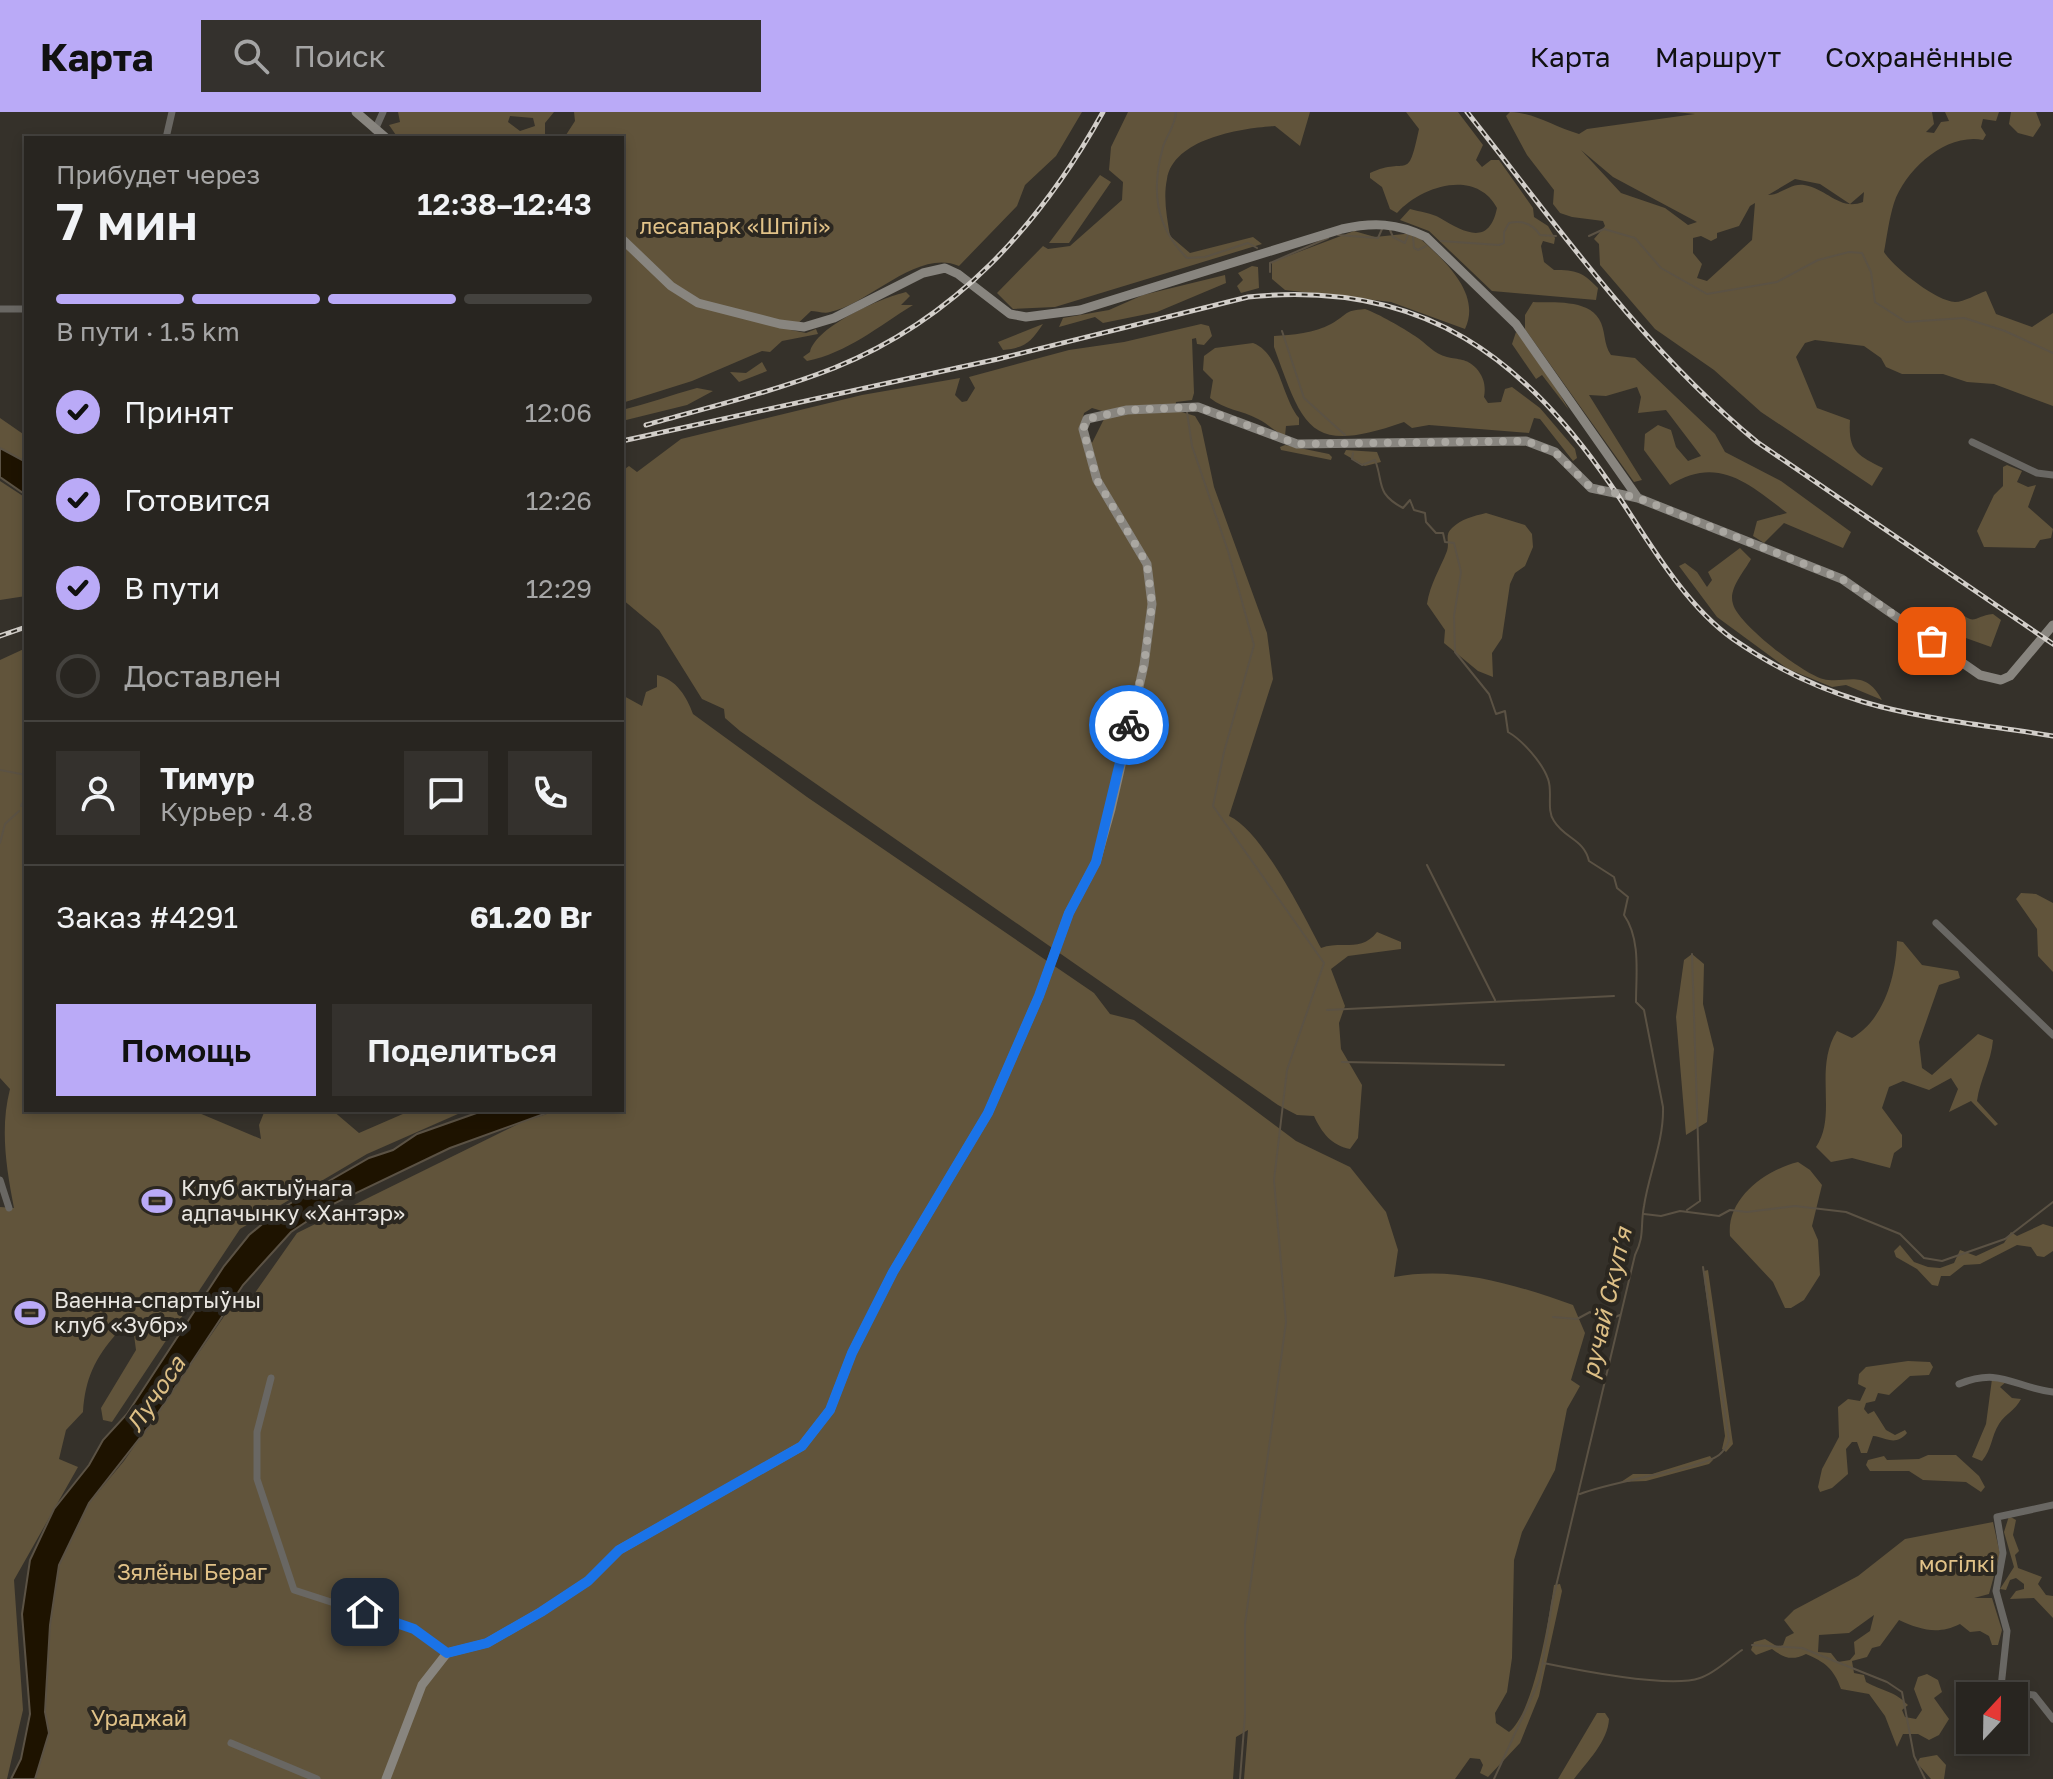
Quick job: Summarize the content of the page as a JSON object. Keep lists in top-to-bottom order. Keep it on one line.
{"water":["ручай Скупʼя","Лучоса"],"parks":["лесапарк «Шпілі»","могілкі","Зялёны Бераг","Ураджай"],"places":{"sports":["Клуб актыўнага адпачынку «Хантэр»","Ваенна-спартыўны клуб «Зубр»"]},"north":"top","page":{"header":"Карта","search":"Поиск","nav":["Карта","Маршрут","Сохранённые"],"heading":["7 мин","Прибудет через","12:38–12:43"],"panel":["Тимур","Курьер · 4.8","Заказ #4291","61.20 Br"],"bar":"В пути · 1.5 km","list":[["Принят","12:06"],["Готовится","12:26"],["В пути","12:29"],"Доставлен"],"buttons":["Помощь","Поделиться"]}}
